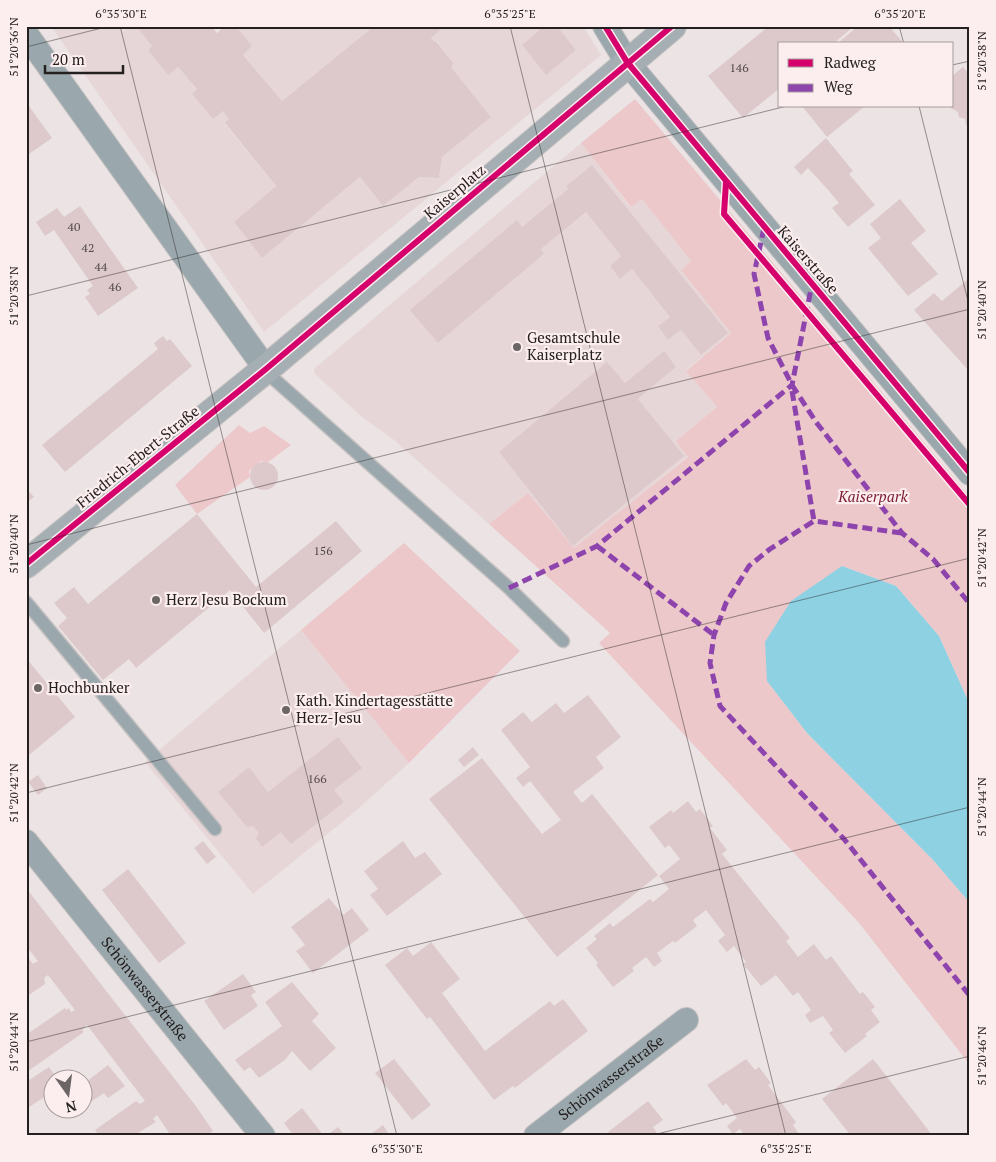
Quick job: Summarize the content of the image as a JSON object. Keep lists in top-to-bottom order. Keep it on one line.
{"streets":{"street":["Kaiserplatz","Kaiserstraße","Friedrich-Ebert-Straße","Schönwasserstraße"]},"crossings":[["Kaiserplatz","Kaiserstraße"],["Kaiserplatz","Friedrich-Ebert-Straße"]],"parks":["Kaiserpark"],"places":["Gesamtschule Kaiserplatz","Herz Jesu Bockum","Hochbunker","Kath. Kindertagesstätte Herz-Jesu"],"house_numbers":["146","40","42","44","46","156","166"],"legend":["Radweg","Weg"],"scale_bar":"20 m","north":"bottom","coordinates":["6°35'30\"E","6°35'25\"E","6°35'20\"E","51°20'36\"N","51°20'38\"N","51°20'40\"N","51°20'42\"N","51°20'44\"N","51°20'46\"N"]}
